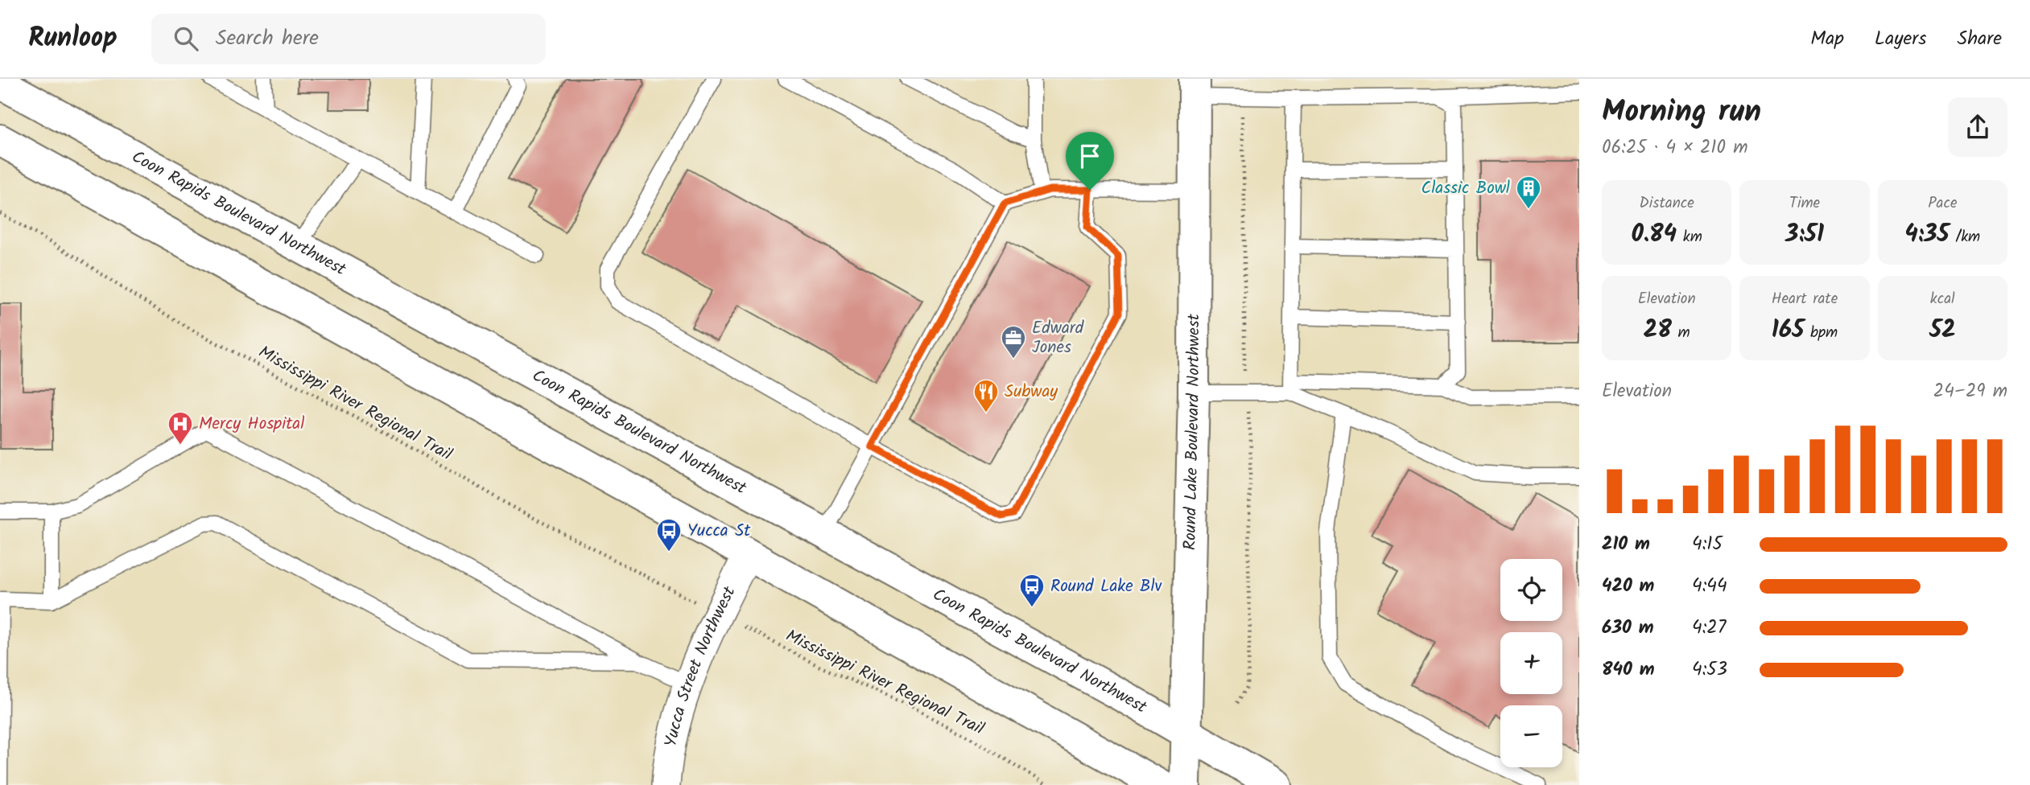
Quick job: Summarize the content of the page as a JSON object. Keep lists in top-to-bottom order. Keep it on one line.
{"streets":{"main road":["Coon Rapids Boulevard Northwest","Round Lake Boulevard Northwest"],"street":["Yucca Street Northwest"],"path":["Mississippi River Regional Trail"]},"crossings":[["Coon Rapids Boulevard Northwest","Round Lake Boulevard Northwest"]],"places":{"building":["Classic Bowl"],"office":["Edward Jones"],"restaurant":["Subway"],"hospital":["Mercy Hospital"],"bus stop":["Yucca St","Round Lake Blv"]},"page":{"header":"Runloop","search":"Search here","nav":["Map","Layers","Share"],"heading":["Morning run","06:25 · 4 × 210 m"],"stats":[["Distance","0.84 km"],["Time","3:51"],["Pace","4:35 /km"],["Elevation","28 m"],["Heart rate","165 bpm"],["kcal","52"]],"chart":["Elevation","24–29 m"],"list":[{"name":"210 m","note":"4:15"},{"name":"420 m","note":"4:44"},{"name":"630 m","note":"4:27"},{"name":"840 m","note":"4:53"}],"map_buttons":["+","−"]}}
